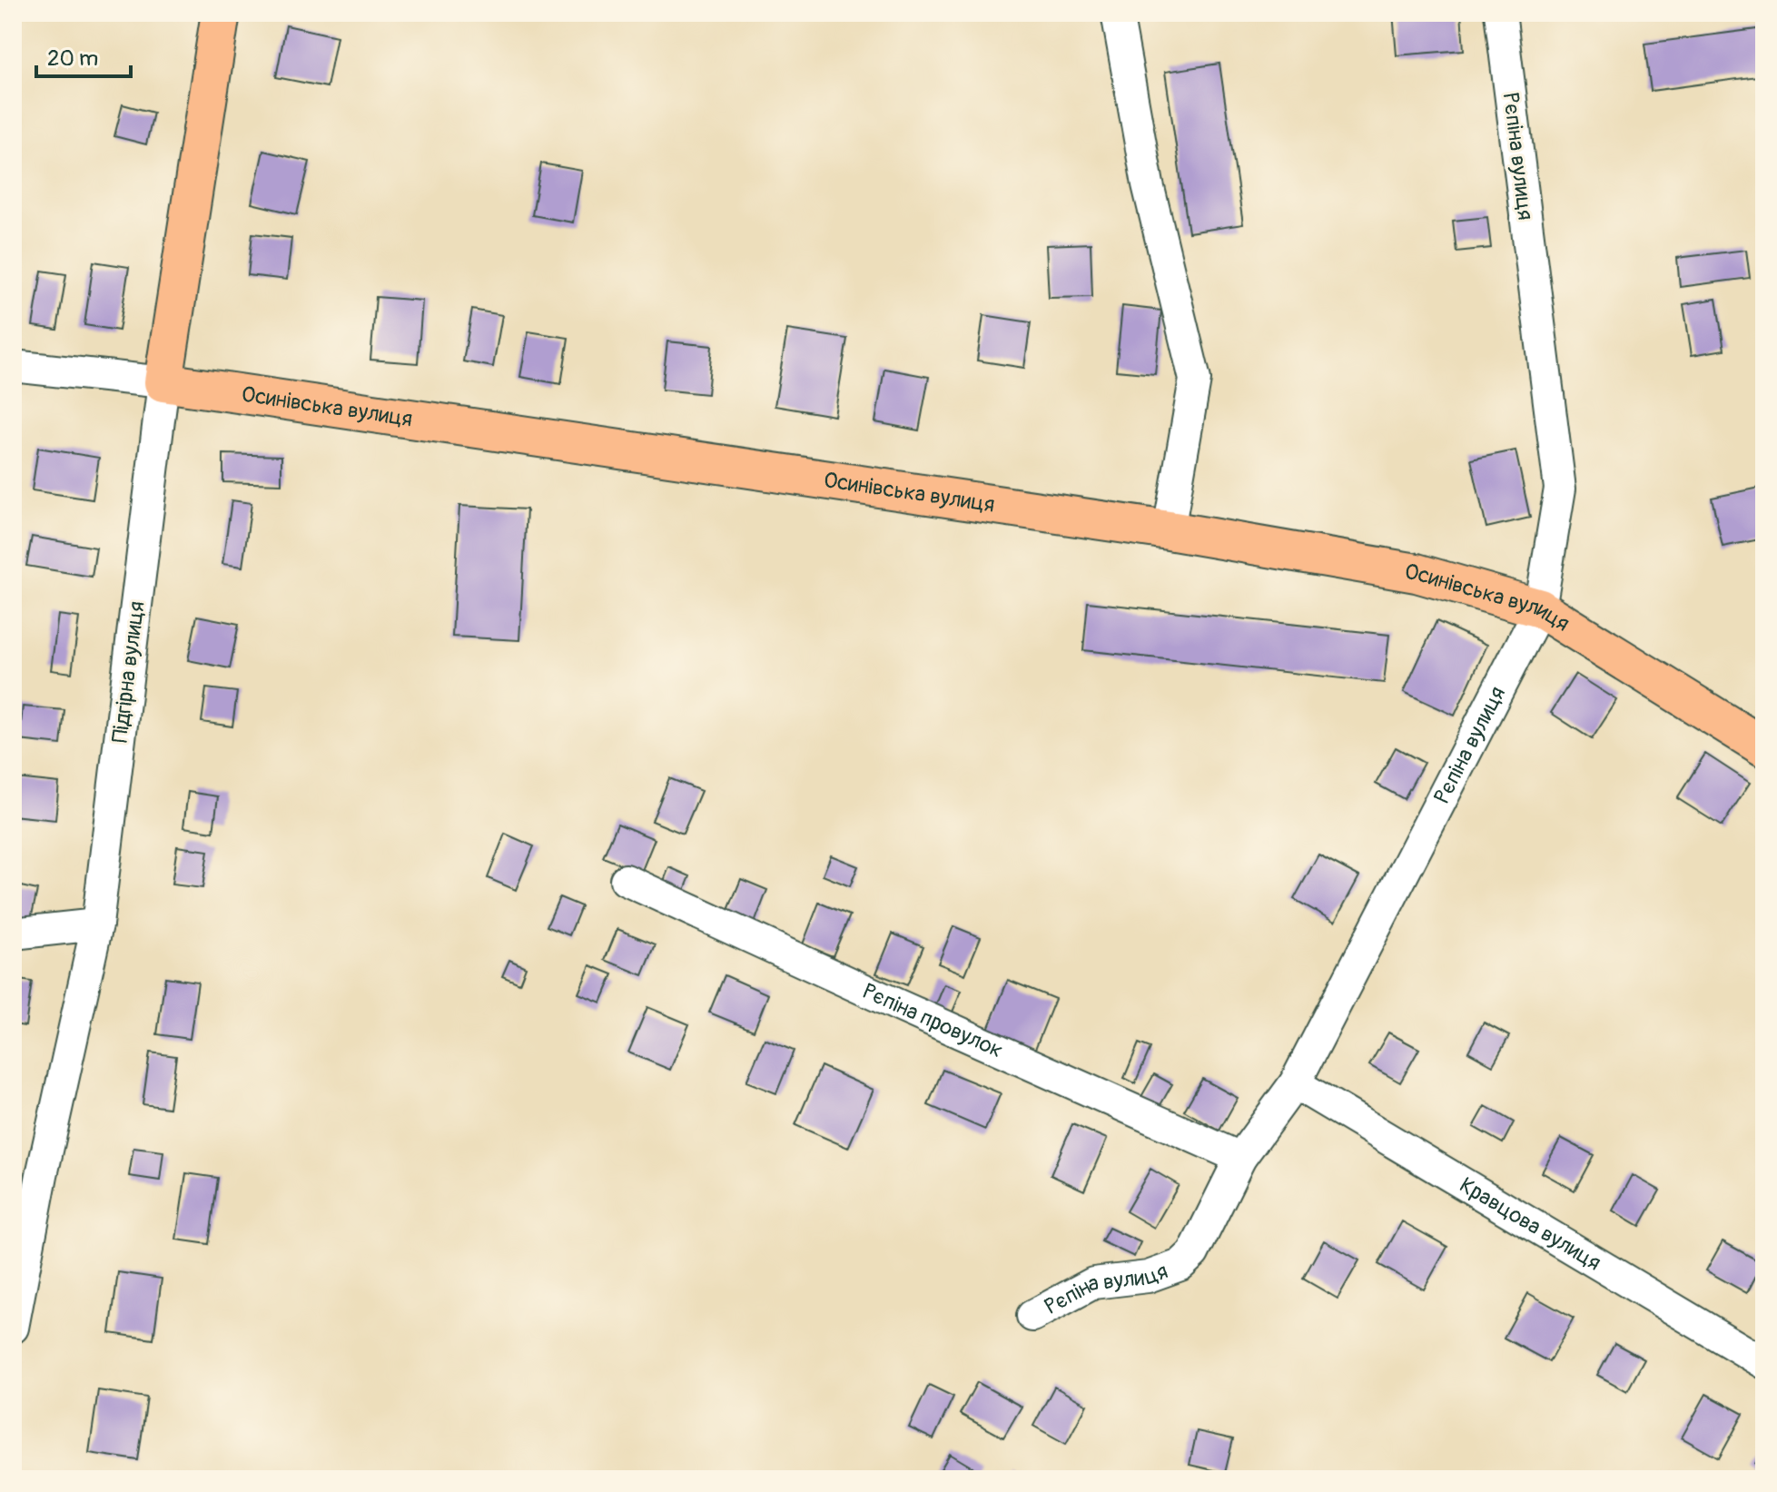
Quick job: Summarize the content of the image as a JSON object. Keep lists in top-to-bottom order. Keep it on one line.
{"streets":{"main road":["Осинівська вулиця","Підгірна вулиця"],"street":["Рєпіна вулиця","Рєпіна провулок","Кравцова вулиця"]},"crossings":[["Рєпіна вулиця","Осинівська вулиця"],["Рєпіна вулиця","Рєпіна провулок"],["Рєпіна вулиця","Кравцова вулиця"],["Осинівська вулиця","Підгірна вулиця"]],"scale_bar":"20 m"}
